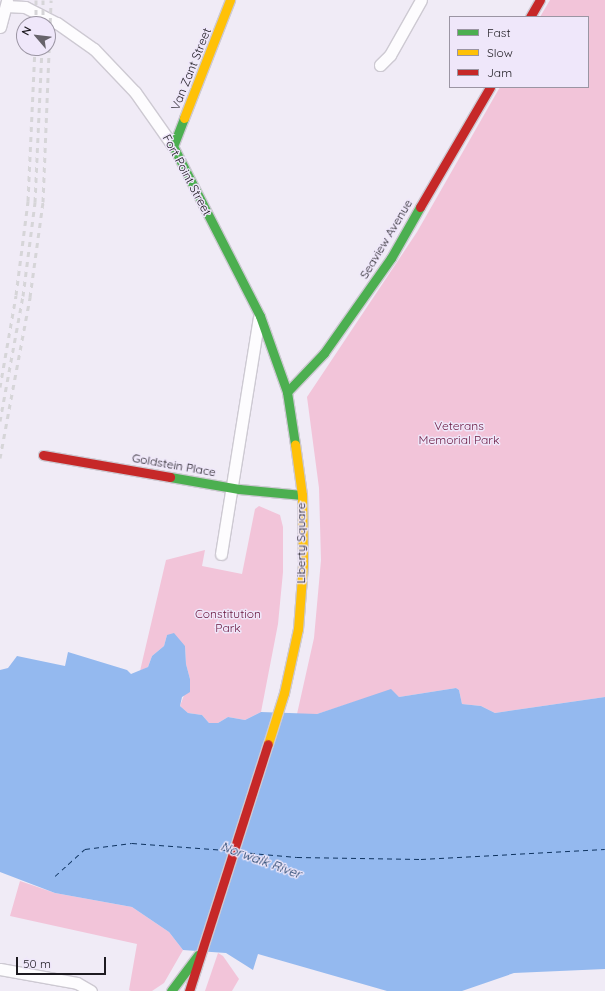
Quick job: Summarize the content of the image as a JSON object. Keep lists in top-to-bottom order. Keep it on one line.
{"streets":{"main road":["Van Zant Street","Fort Point Street","Seaview Avenue","Goldstein Place","Liberty Square"]},"crossings":[["Van Zant Street","Fort Point Street"],["Fort Point Street","Seaview Avenue"],["Fort Point Street","Liberty Square"],["Seaview Avenue","Liberty Square"],["Goldstein Place","Liberty Square"]],"water":["Norwalk River"],"parks":["Veterans Memorial Park","Constitution Park"],"legend":["Fast","Slow","Jam"],"scale_bar":"50 m","north":"top left"}
